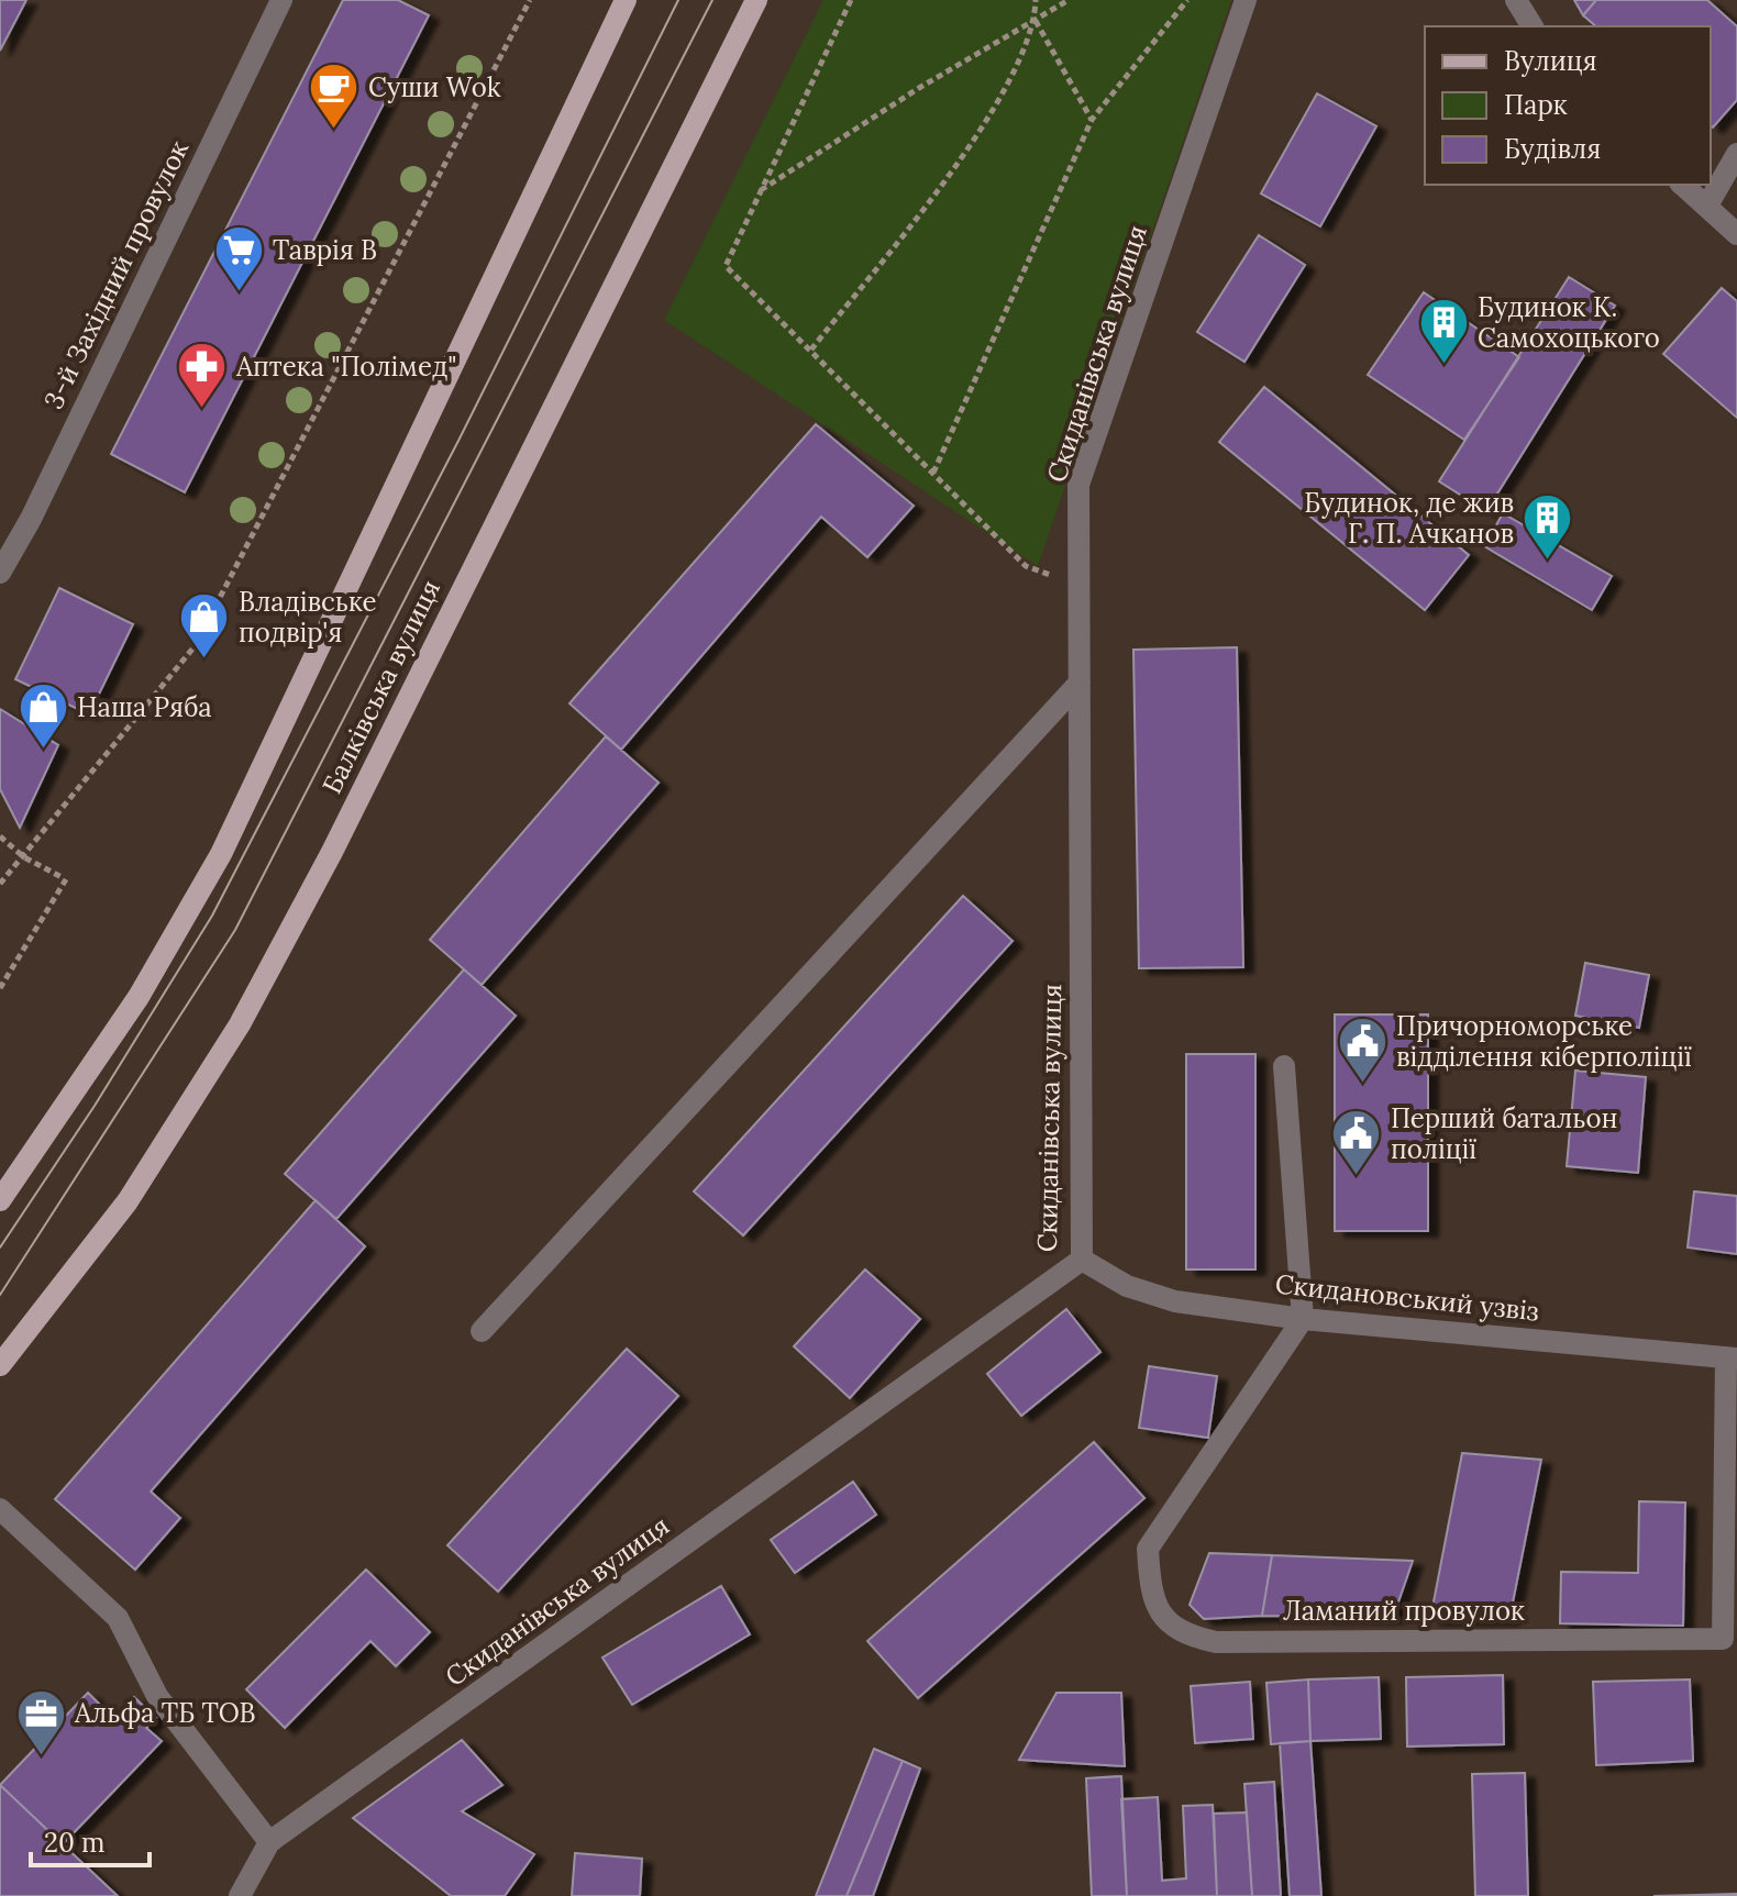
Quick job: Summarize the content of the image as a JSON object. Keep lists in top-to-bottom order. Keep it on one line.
{"streets":{"main road":["Балківська вулиця"],"street":["3-й Західний провулок","Скиданівська вулиця","Скидановський узвіз","Ламаний провулок"]},"crossings":[["Скиданівська вулиця","Скидановський узвіз"],["Скидановський узвіз","Ламаний провулок"]],"places":{"cafe":["Суши Wok"],"supermarket":["Таврія В"],"building":["Будинок К. Самохоцького","Будинок, де жив Г. П. Ачканов"],"pharmacy":["Аптека \"Полімед\""],"shop":["Владiвське подвiр'я","Наша Ряба"],"public building":["Причорноморське відділення кіберполіції","Перший батальон поліції"],"office":["Альфа ТБ ТОВ"]},"legend":["Вулиця","Парк","Будівля"],"scale_bar":"20 m"}
